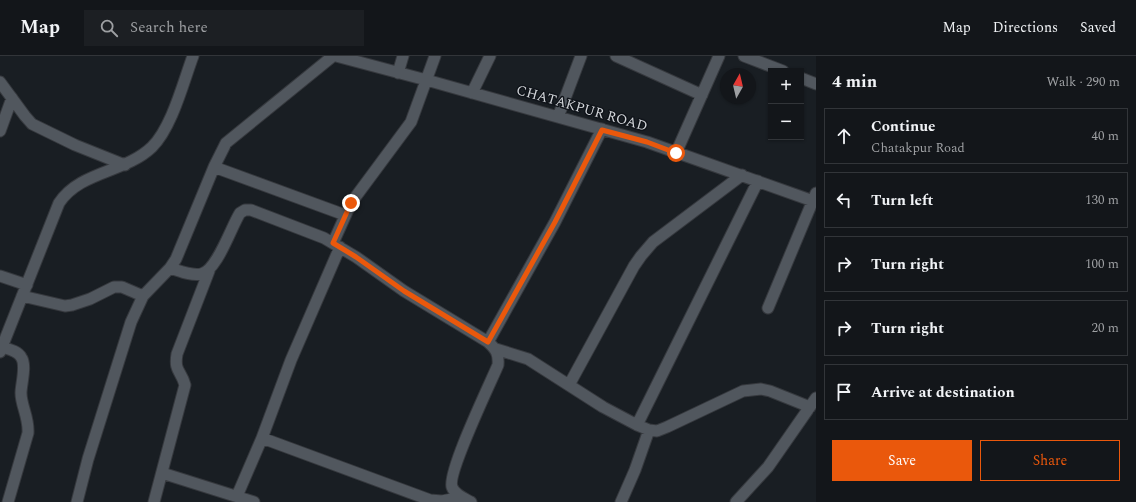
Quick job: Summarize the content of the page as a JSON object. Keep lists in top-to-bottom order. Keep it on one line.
{"streets":{"street":["CHATAKPUR ROAD"]},"north":"top","page":{"header":"Map","search":"Search here","nav":["Map","Directions","Saved"],"heading":["4 min","Walk · 290 m"],"map_buttons":["+","−"],"list":[["Continue","Chatakpur Road","40 m"],["Turn left","130 m"],["Turn right","100 m"],["Turn right","20 m"],"Arrive at destination"],"buttons":["Save","Share"]}}
